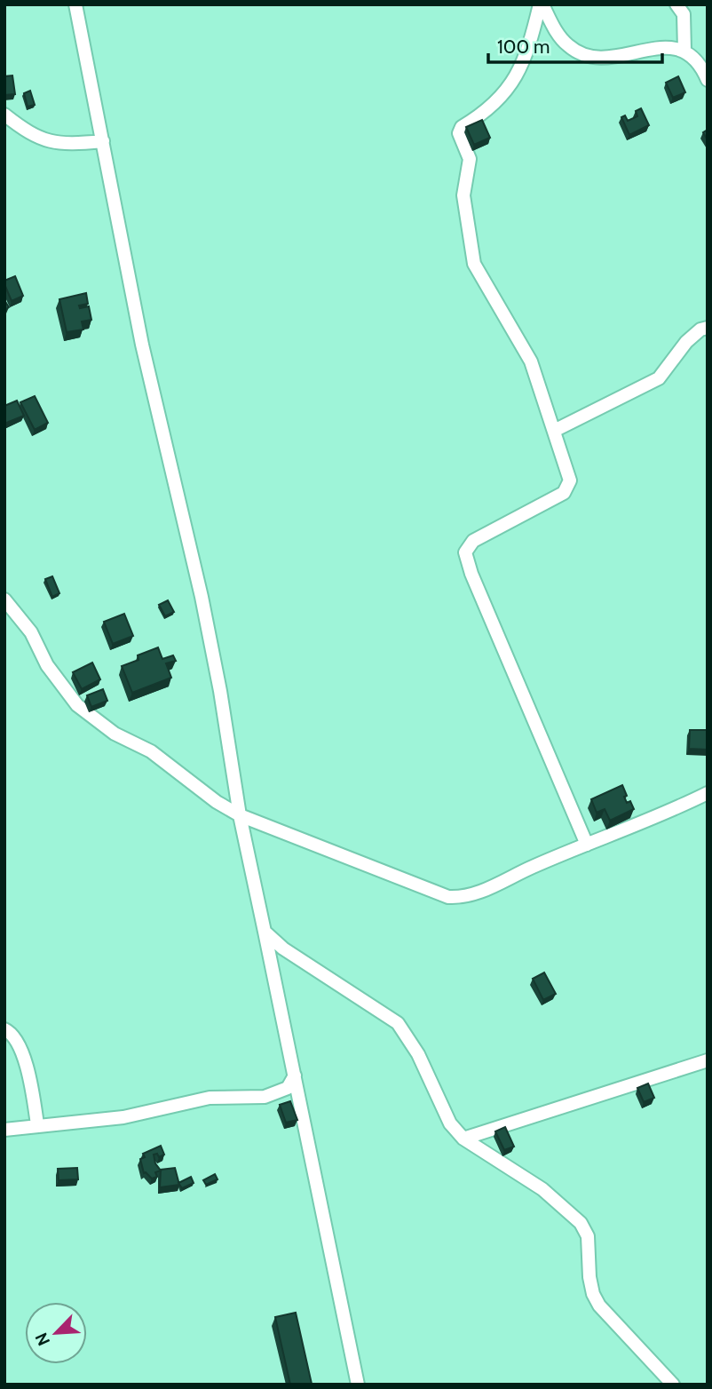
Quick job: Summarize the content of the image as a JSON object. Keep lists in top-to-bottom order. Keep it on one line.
{"scale_bar":"100 m","north":"bottom left"}
